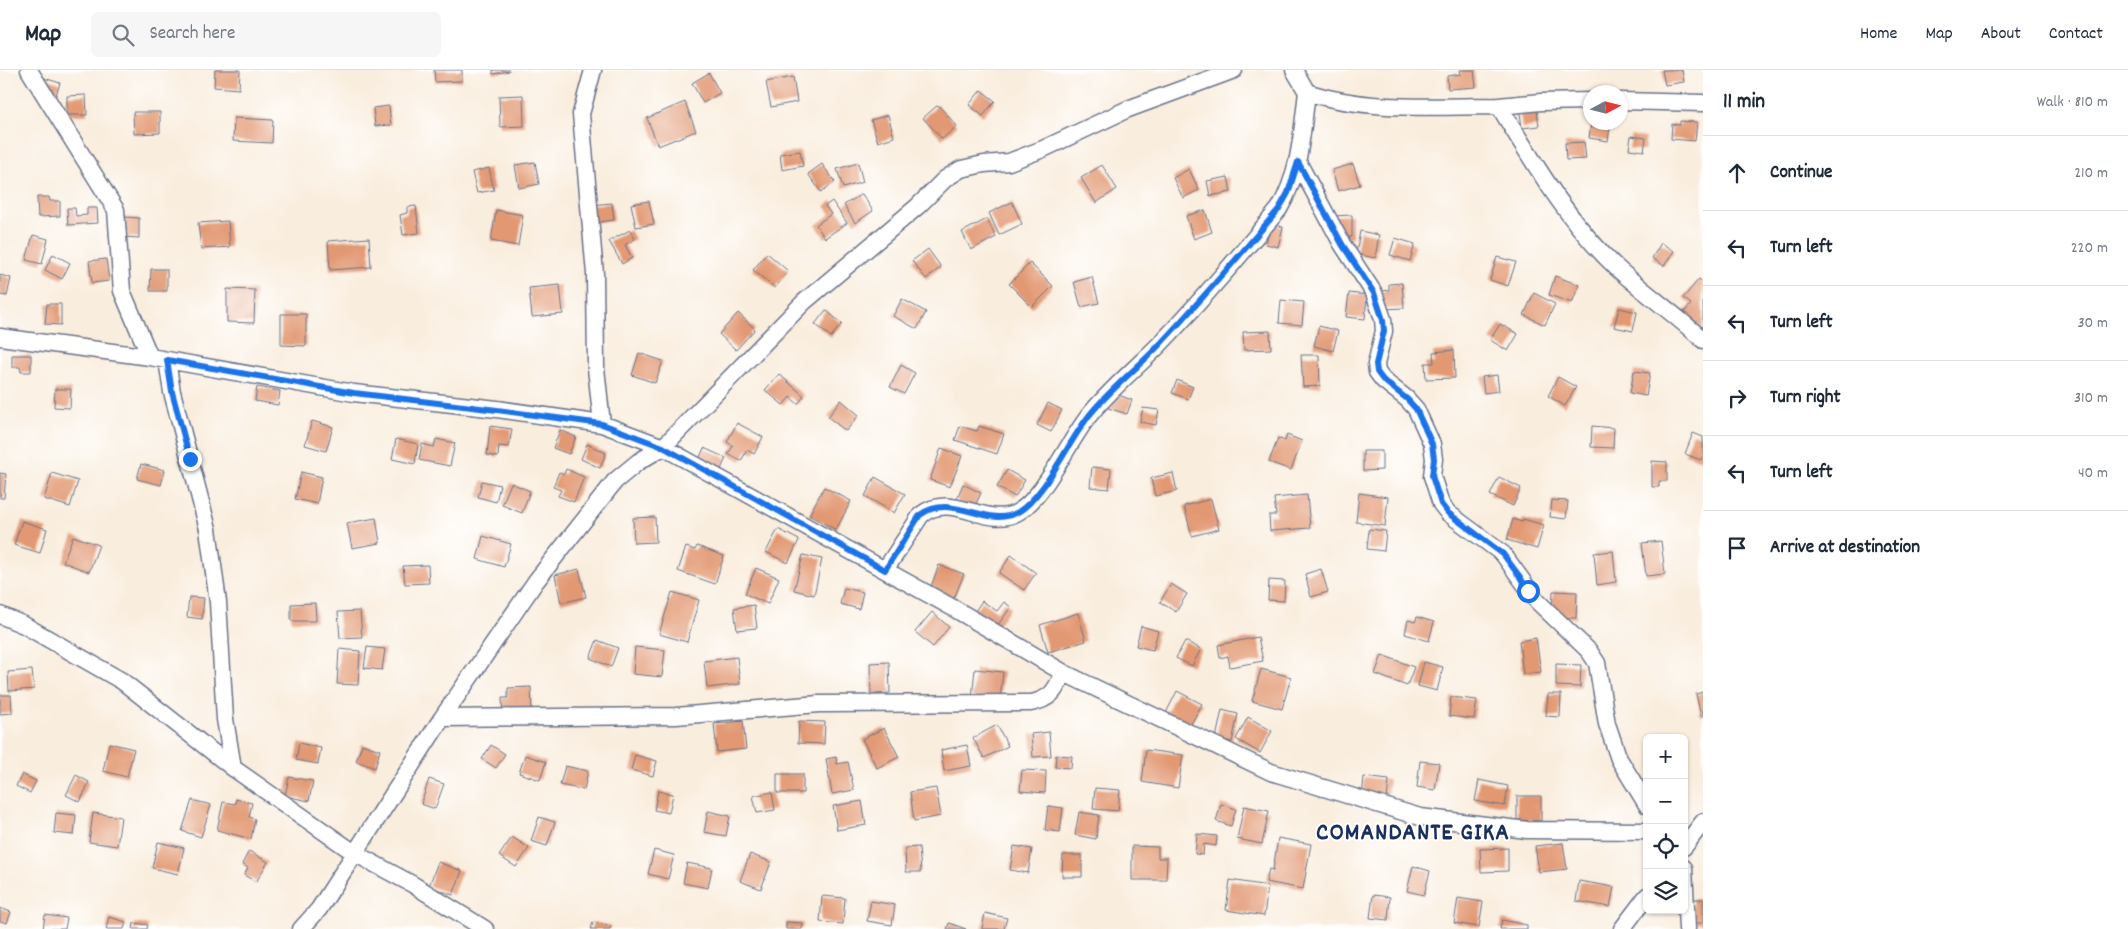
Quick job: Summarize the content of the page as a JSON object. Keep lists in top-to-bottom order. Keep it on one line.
{"districts":["COMANDANTE GIKA"],"north":"right","page":{"header":"Map","search":"Search here","nav":["Home","Map","About","Contact"],"heading":["11 min","Walk · 810 m"],"list":[["Continue","210 m"],["Turn left","220 m"],["Turn left","30 m"],["Turn right","310 m"],["Turn left","40 m"],"Arrive at destination"],"map_buttons":["+","−"]}}
